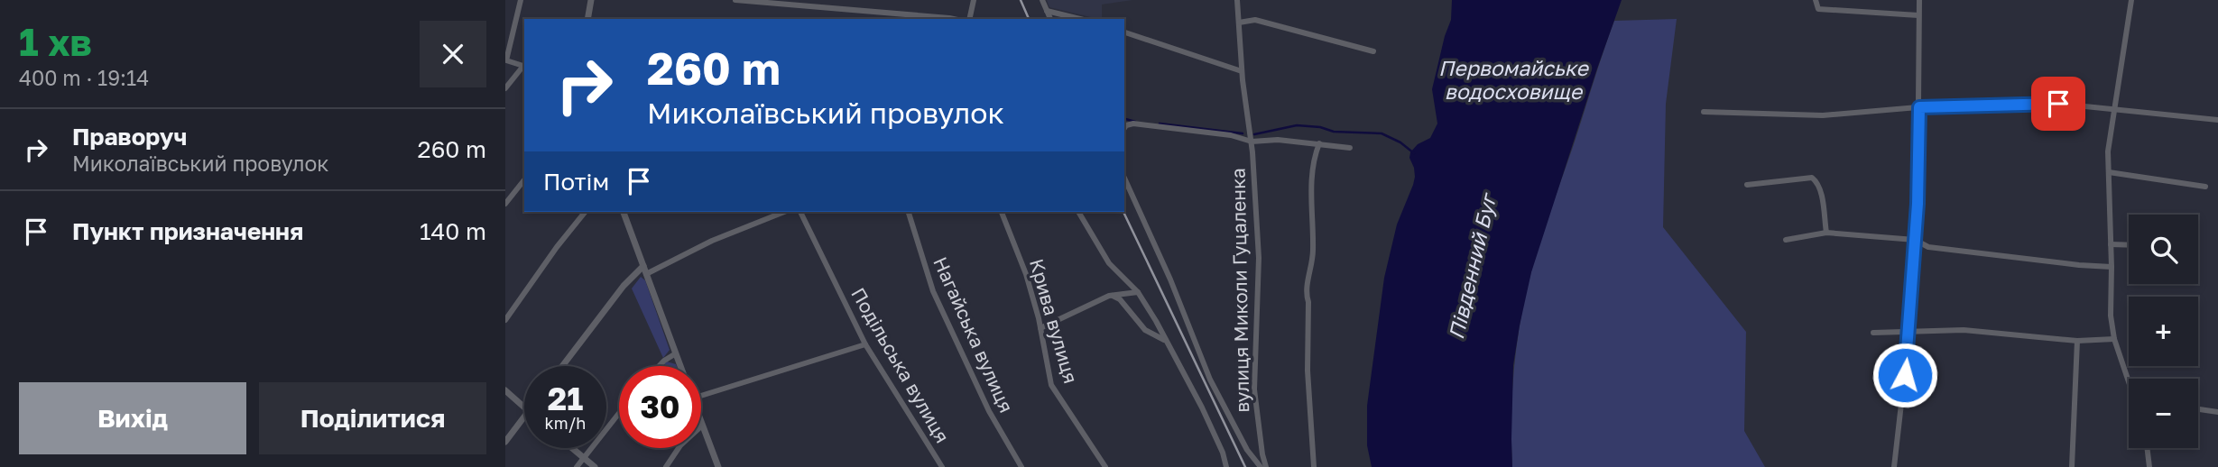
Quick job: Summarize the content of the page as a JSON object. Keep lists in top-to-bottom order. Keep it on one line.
{"streets":{"street":["вулиця Миколи Гуцаленка","Крива вулиця","Нагайська вулиця","Подільська вулиця"]},"water":["Первомайське водосховище","Південний Буг"],"page":{"heading":["1 хв","400 m · 19:14"],"turn":["260 m","Миколаївський провулок"],"list":[{"name":"Праворуч","note":"Миколаївський провулок","value":"260 m"},{"name":"Пункт призначення","value":"140 m"}],"then":"Потім","map_buttons":["+","−"],"speed":"21 km/h","limit":"30","buttons":["Вихід","Поділитися"]}}
